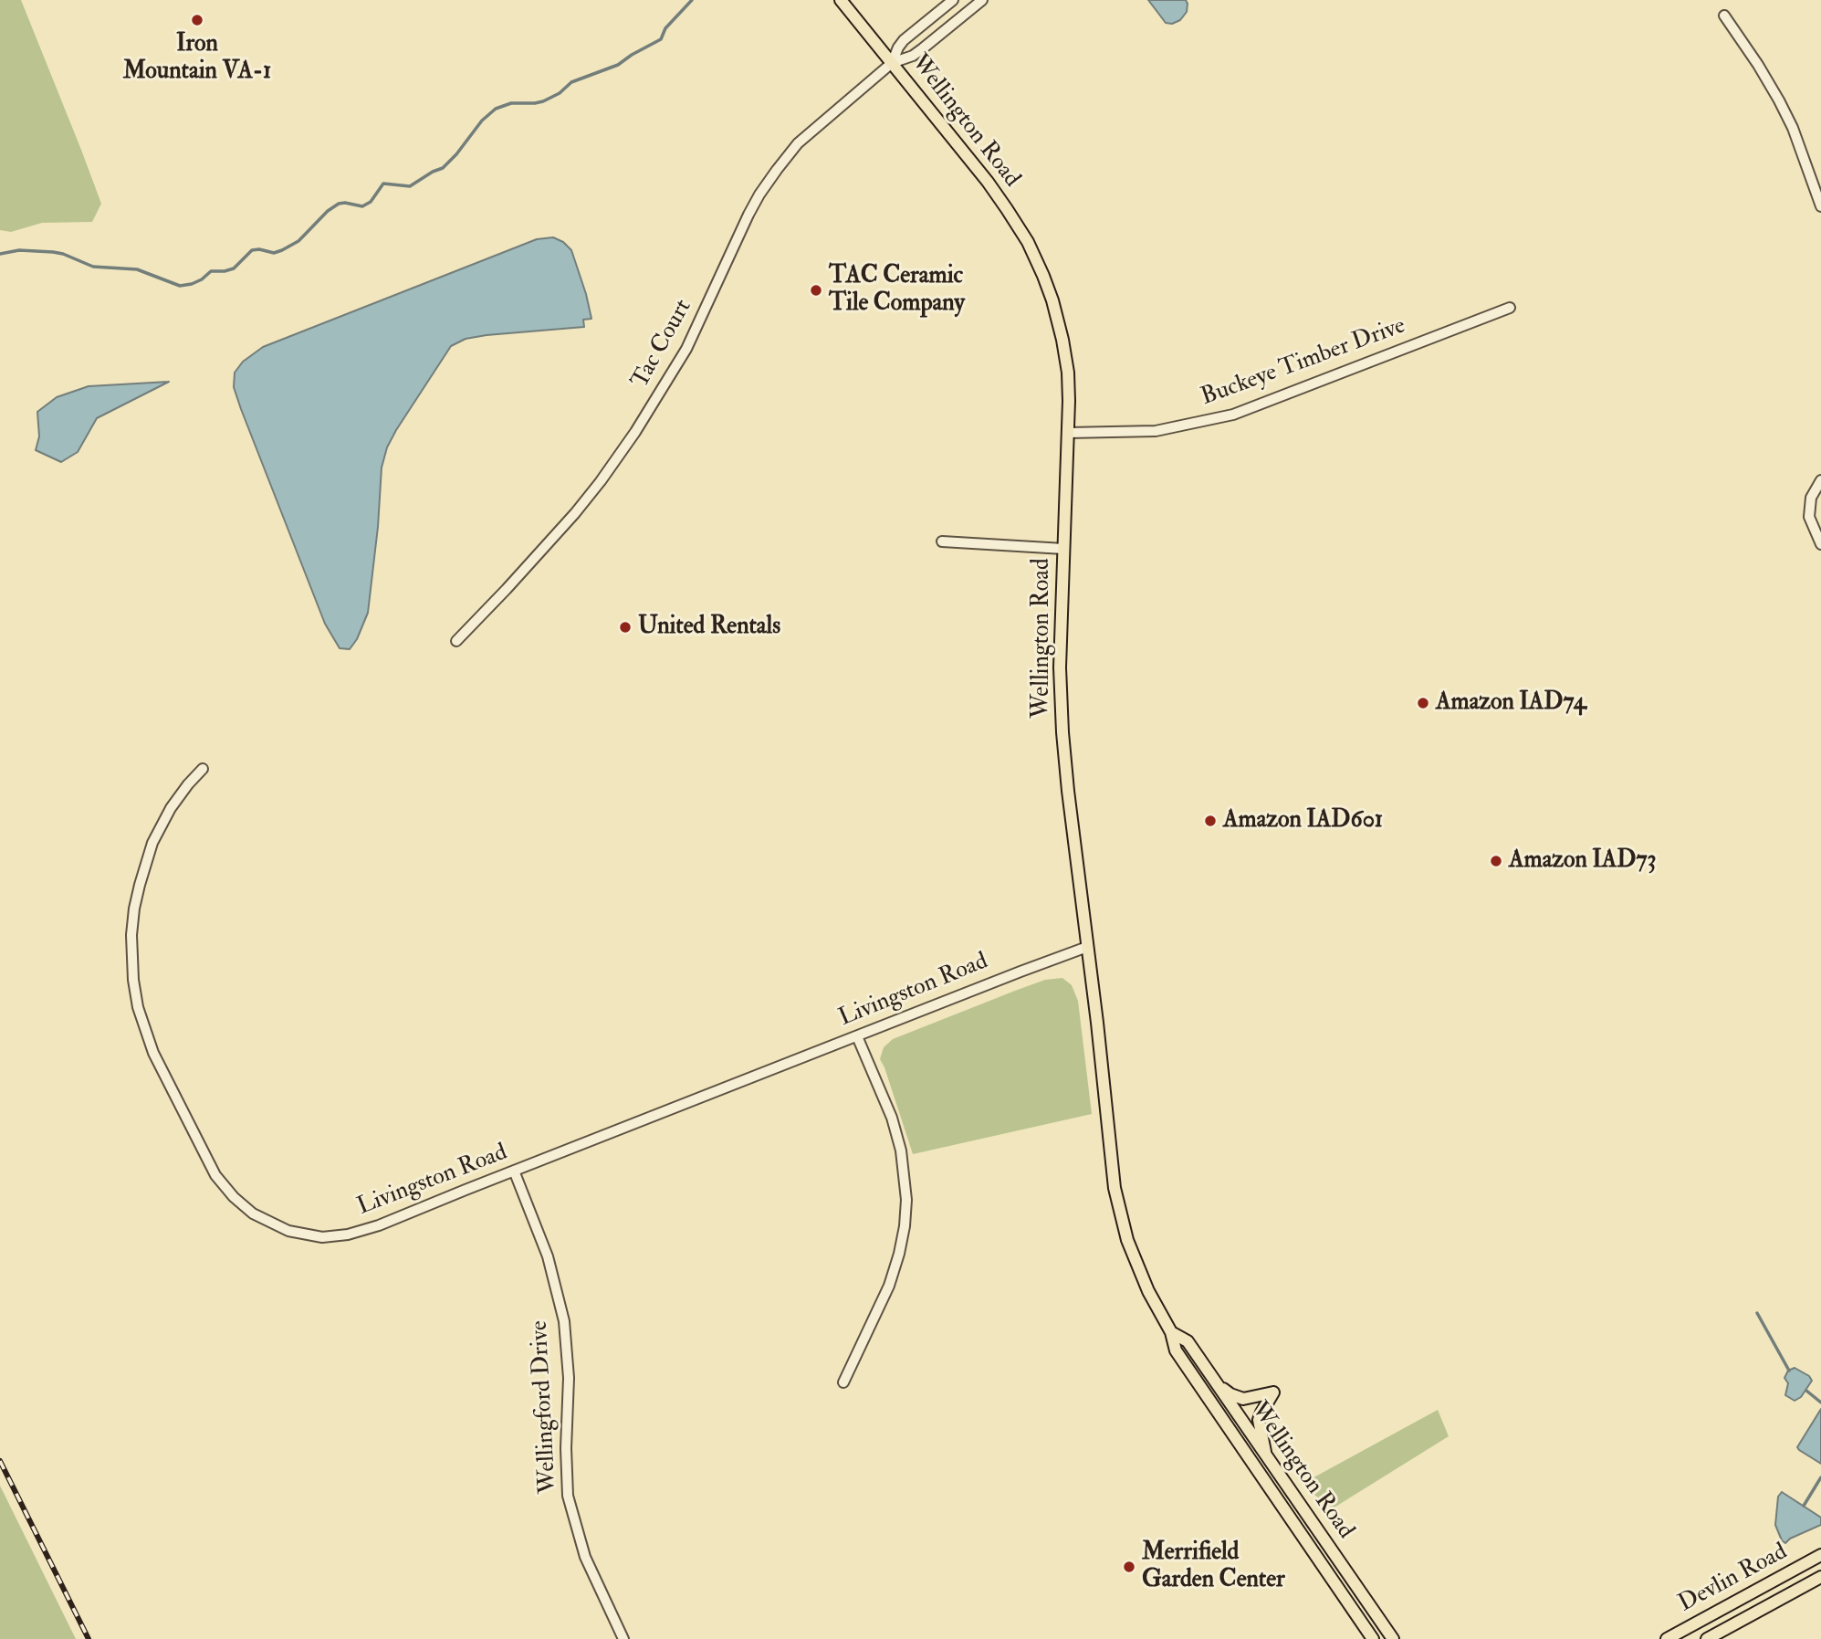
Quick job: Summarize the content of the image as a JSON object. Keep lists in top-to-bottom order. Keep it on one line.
{"streets":{"main road":["Wellington Road","Devlin Road"],"street":["Tac Court","Buckeye Timber Drive","Livingston Road","Wellingford Drive"]},"crossings":[["Wellington Road","Tac Court"],["Wellington Road","Buckeye Timber Drive"],["Wellington Road","Livingston Road"],["Livingston Road","Wellingford Drive"]],"places":["Iron Mountain VA-1","TAC Ceramic Tile Company","United Rentals","Amazon IAD74","Amazon IAD601","Amazon IAD73","Merrifield Garden Center"]}
